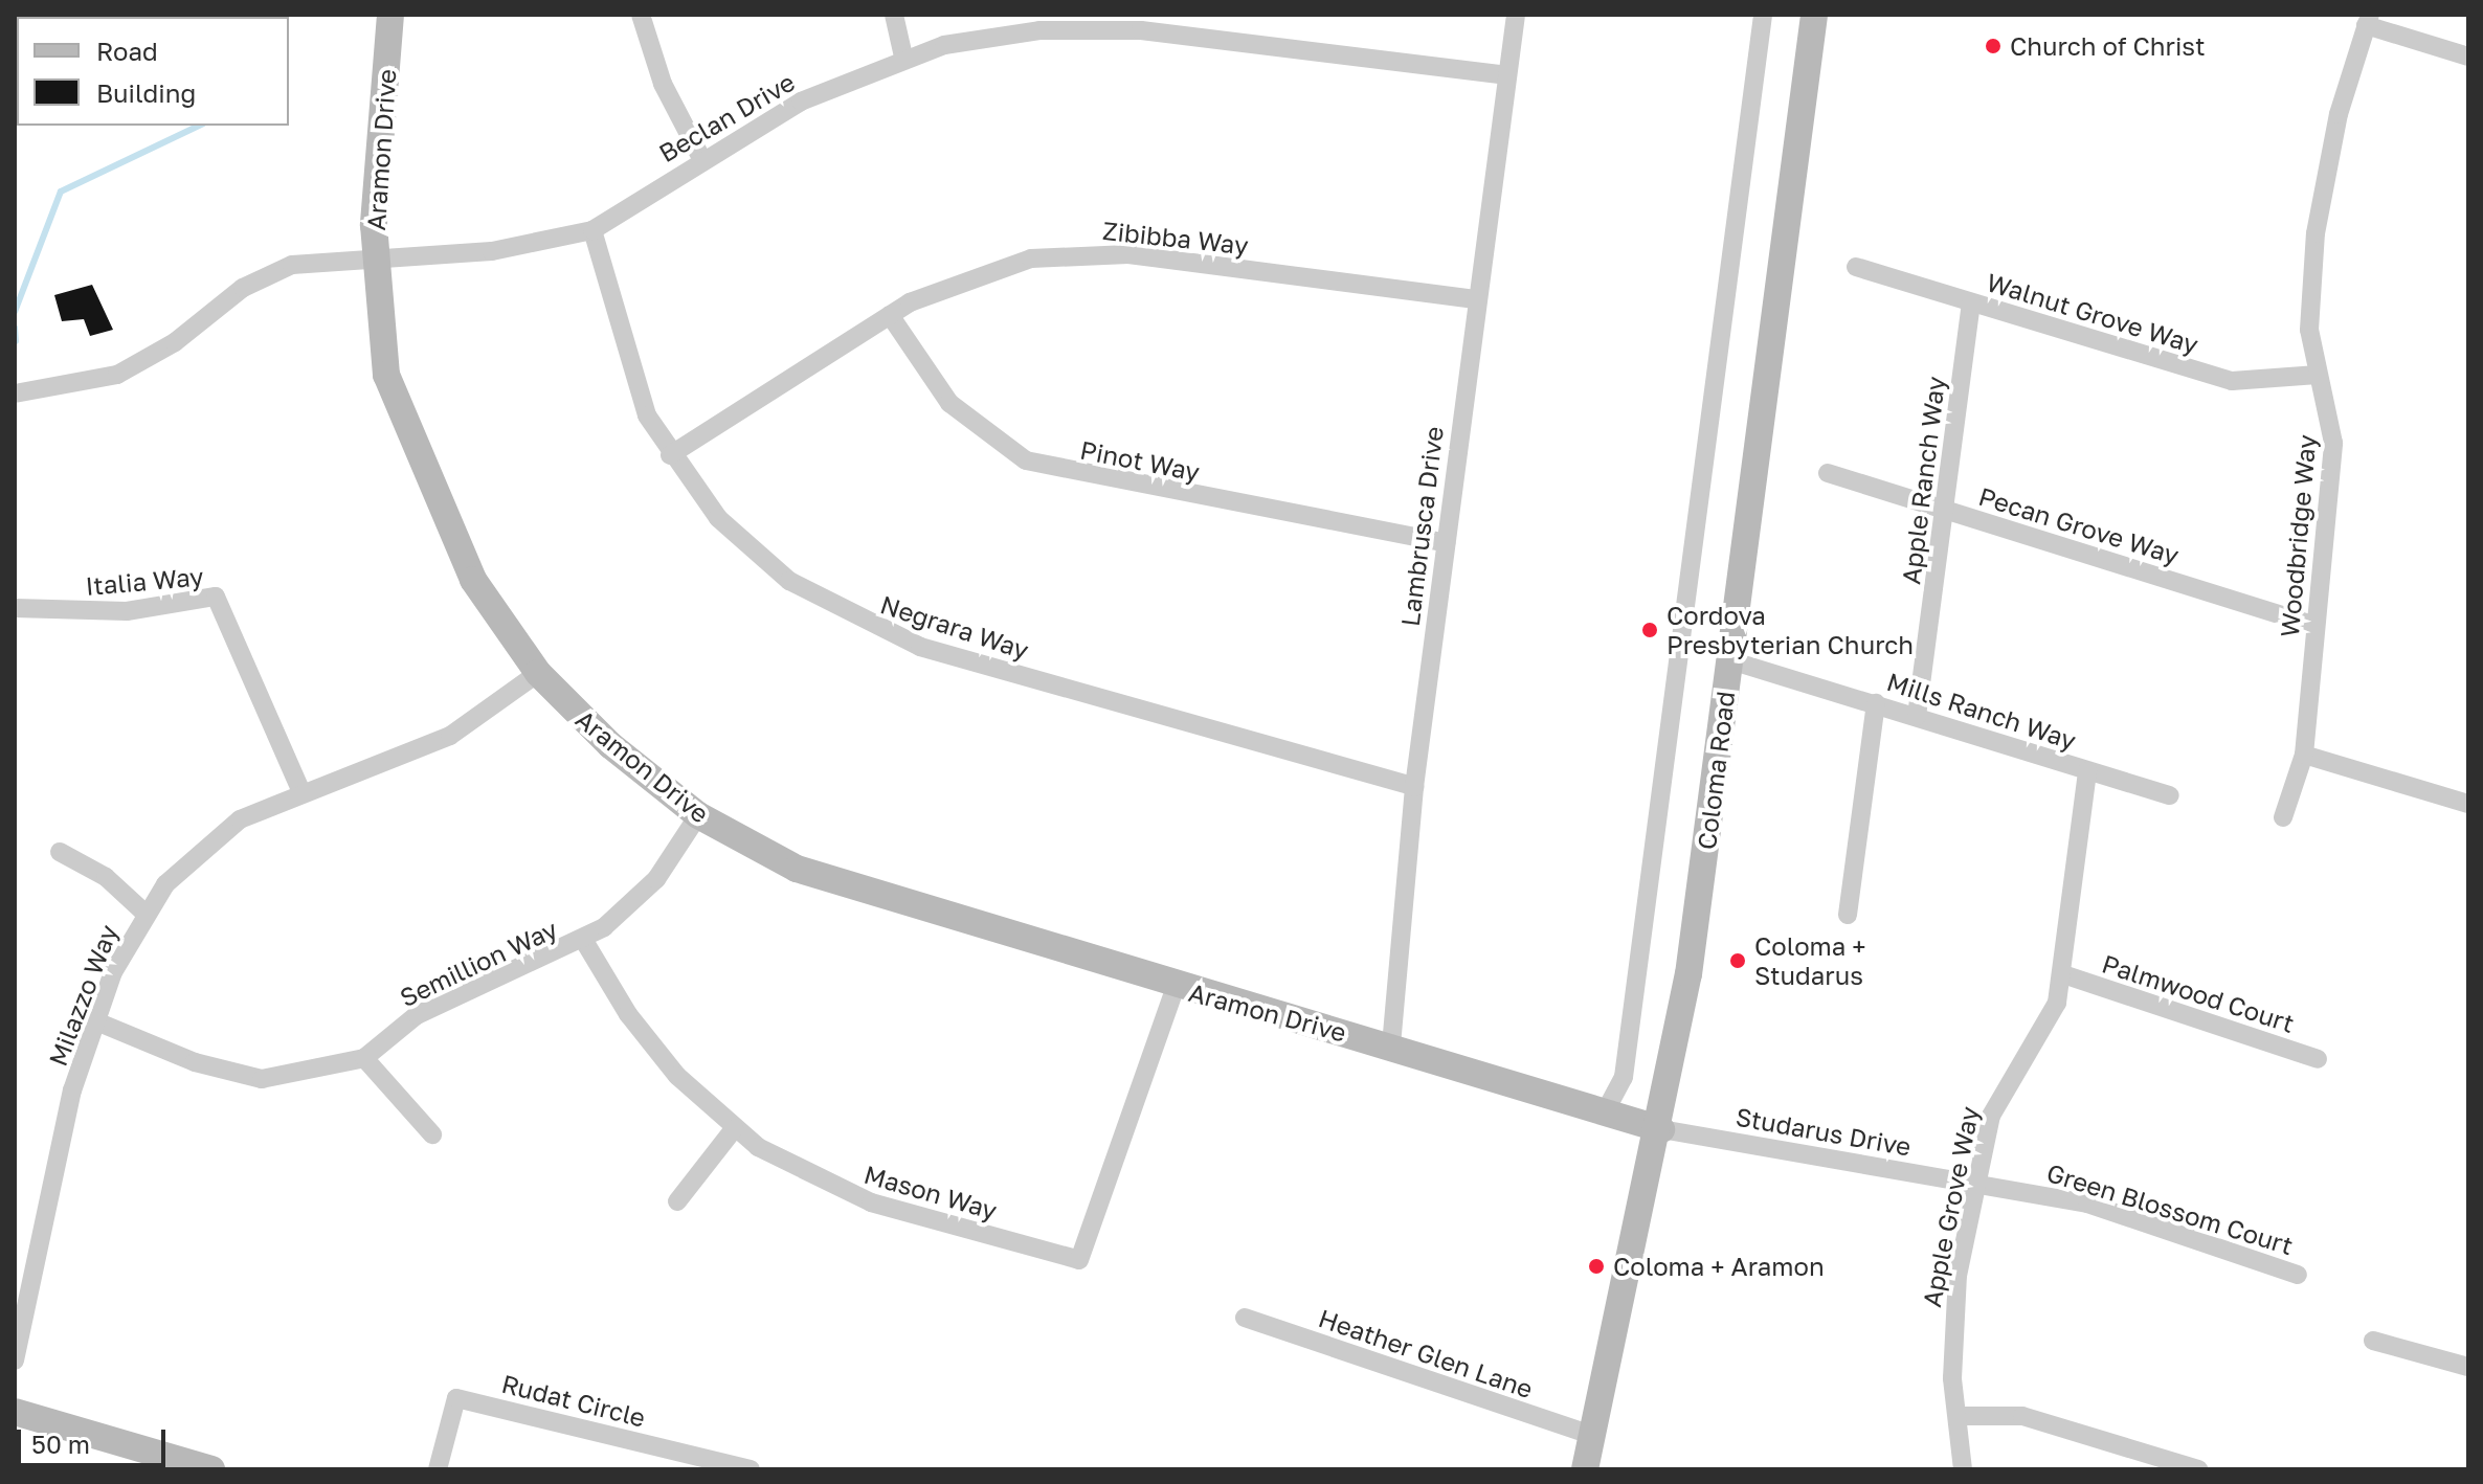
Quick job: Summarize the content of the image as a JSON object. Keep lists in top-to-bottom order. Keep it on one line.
{"streets":{"street":["Beclan Drive","Aramon Drive","Zibibba Way","Walnut Grove Way","Pinot Way","Apple Ranch Way","Pecan Grove Way","Lambrusca Drive","Woodbridge Way","Italia Way","Negrara Way","Mills Ranch Way","Coloma Road","Semillion Way","Palmwood Court","Milazzo Way","Studarus Drive","Mason Way","Apple Grove Way","Green Blossom Court","Heather Glen Lane","Rudat Circle"]},"crossings":[["Beclan Drive","Aramon Drive"],["Beclan Drive","Lambrusca Drive"],["Beclan Drive","Negrara Way"],["Aramon Drive","Lambrusca Drive"],["Aramon Drive","Coloma Road"],["Aramon Drive","Semillion Way"],["Aramon Drive","Milazzo Way"],["Aramon Drive","Studarus Drive"],["Aramon Drive","Mason Way"],["Zibibba Way","Pinot Way"],["Zibibba Way","Lambrusca Drive"],["Zibibba Way","Negrara Way"],["Walnut Grove Way","Apple Ranch Way"],["Walnut Grove Way","Woodbridge Way"],["Pinot Way","Lambrusca Drive"],["Apple Ranch Way","Pecan Grove Way"],["Apple Ranch Way","Mills Ranch Way"],["Pecan Grove Way","Woodbridge Way"],["Lambrusca Drive","Negrara Way"],["Italia Way","Milazzo Way"],["Mills Ranch Way","Coloma Road"],["Mills Ranch Way","Apple Grove Way"],["Coloma Road","Studarus Drive"],["Coloma Road","Heather Glen Lane"],["Semillion Way","Milazzo Way"],["Semillion Way","Mason Way"],["Palmwood Court","Apple Grove Way"],["Studarus Drive","Apple Grove Way"],["Studarus Drive","Green Blossom Court"],["Apple Grove Way","Green Blossom Court"]],"places":["Church of Christ","Cordova Presbyterian Church","Coloma + Studarus","Coloma + Aramon"],"legend":["Road","Building"],"scale_bar":"50 m"}
